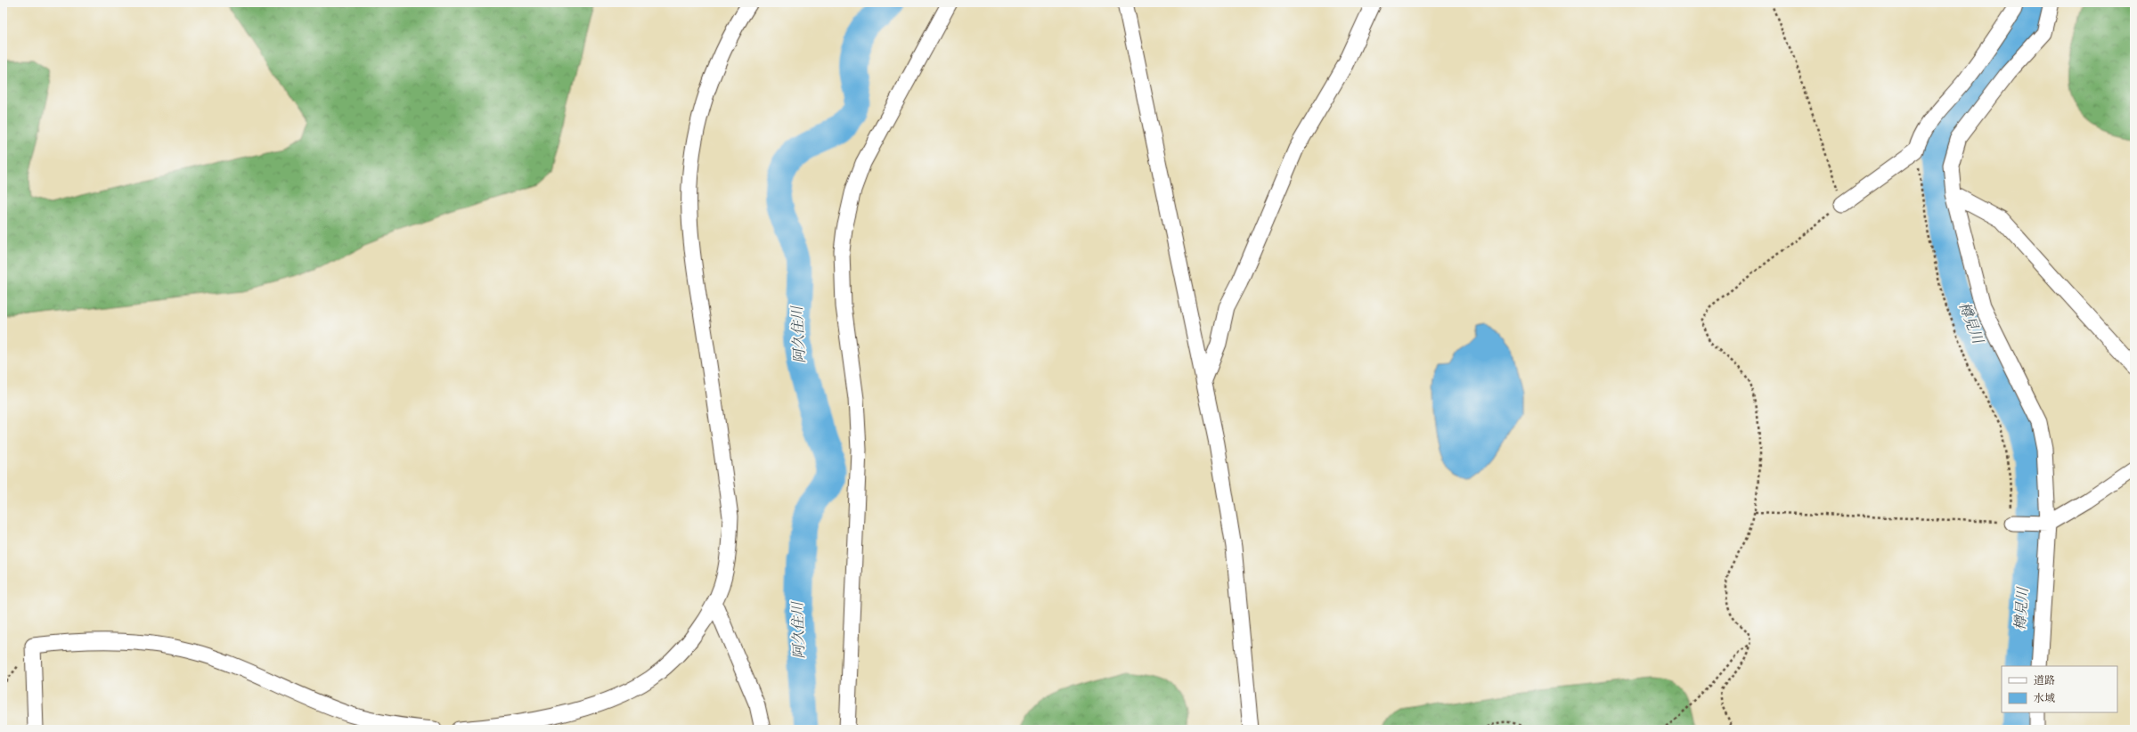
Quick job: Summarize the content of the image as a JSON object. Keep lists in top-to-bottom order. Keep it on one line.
{"water":["樽見川","阿久住川"],"legend":["道路","水域"]}
